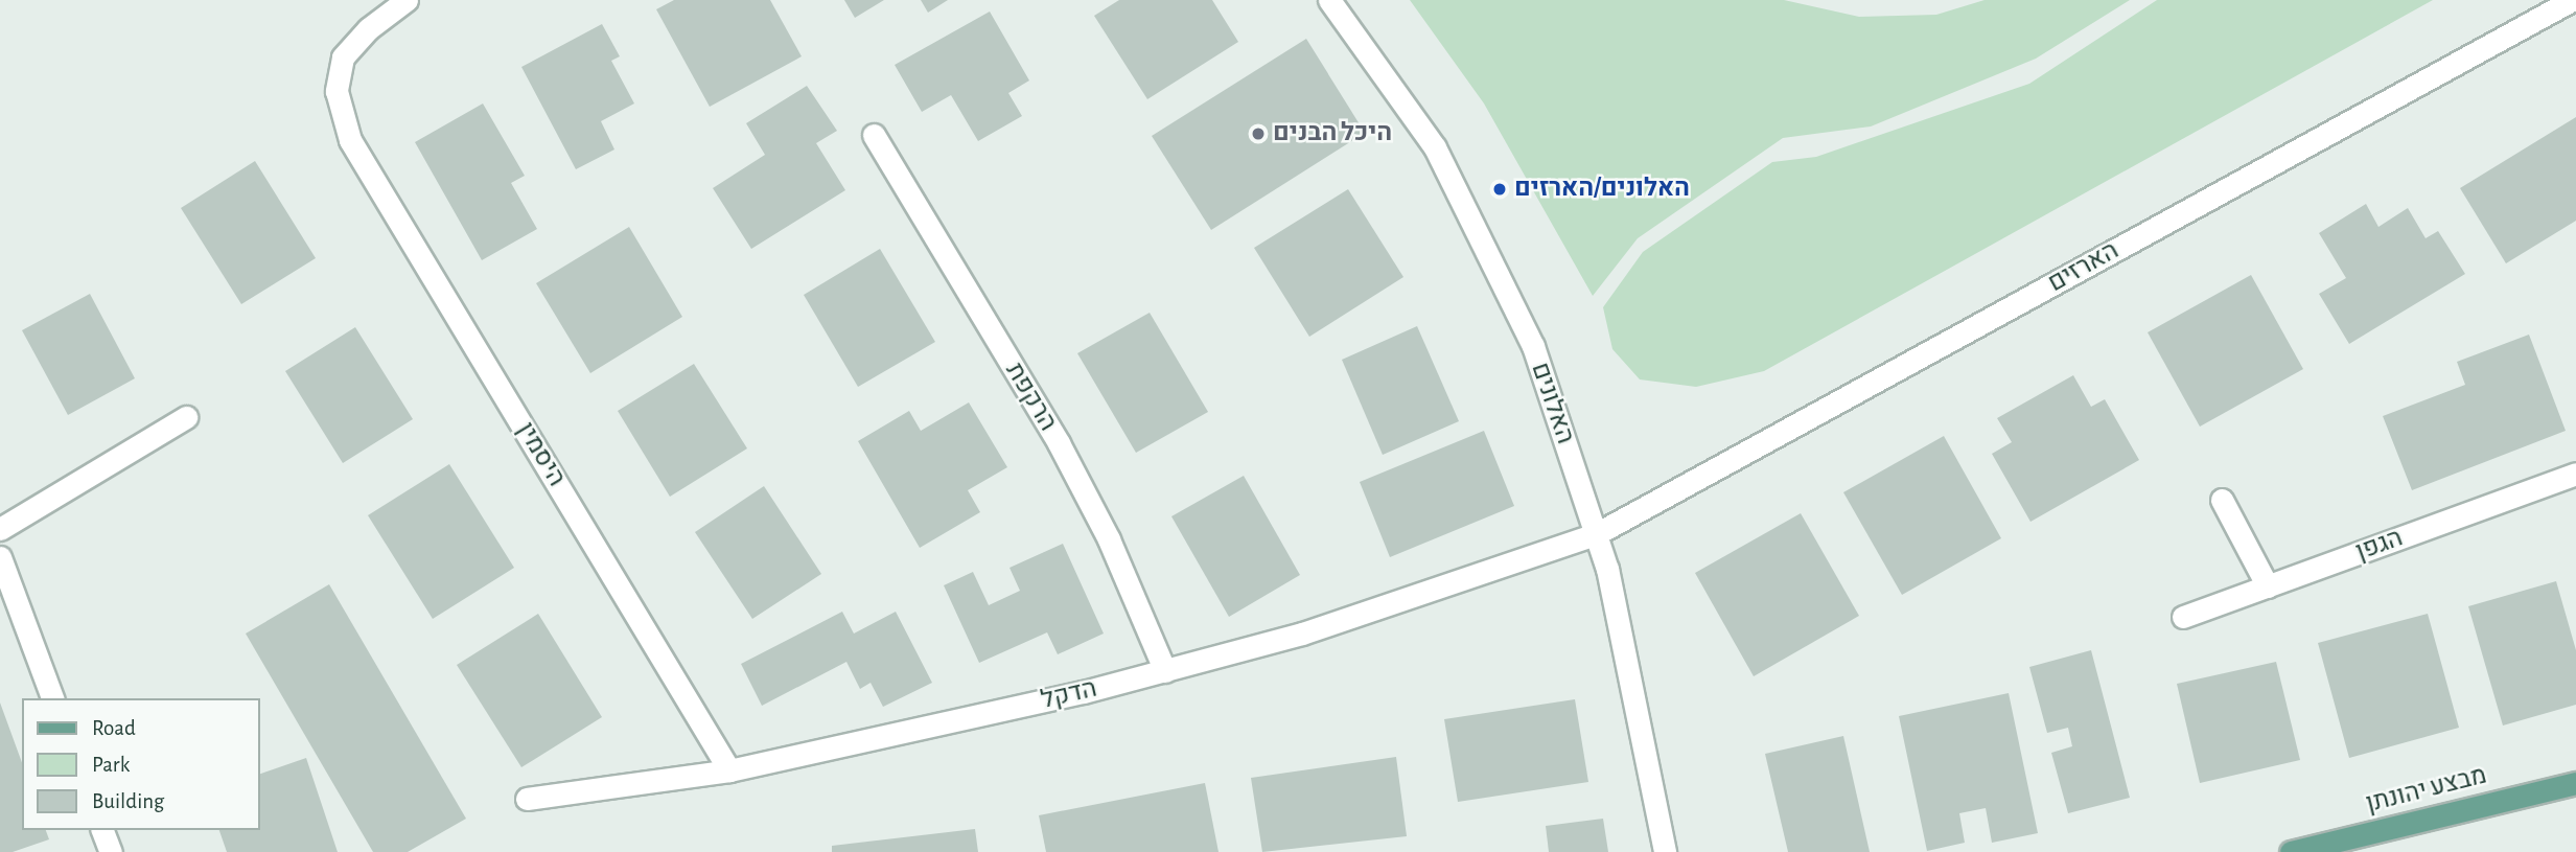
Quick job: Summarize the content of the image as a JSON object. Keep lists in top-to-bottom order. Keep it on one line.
{"streets":{"main road":["מבצע יהונתן"],"street":["הארזים","הרקפת","האלונים","היסמין","הגפן","הדקל"]},"crossings":[["הארזים","האלונים"],["הארזים","הדקל"],["הרקפת","הדקל"],["האלונים","הדקל"],["היסמין","הדקל"]],"places":["היכל הבנים","האלונים/הארזים"],"legend":["Road","Park","Building"]}
